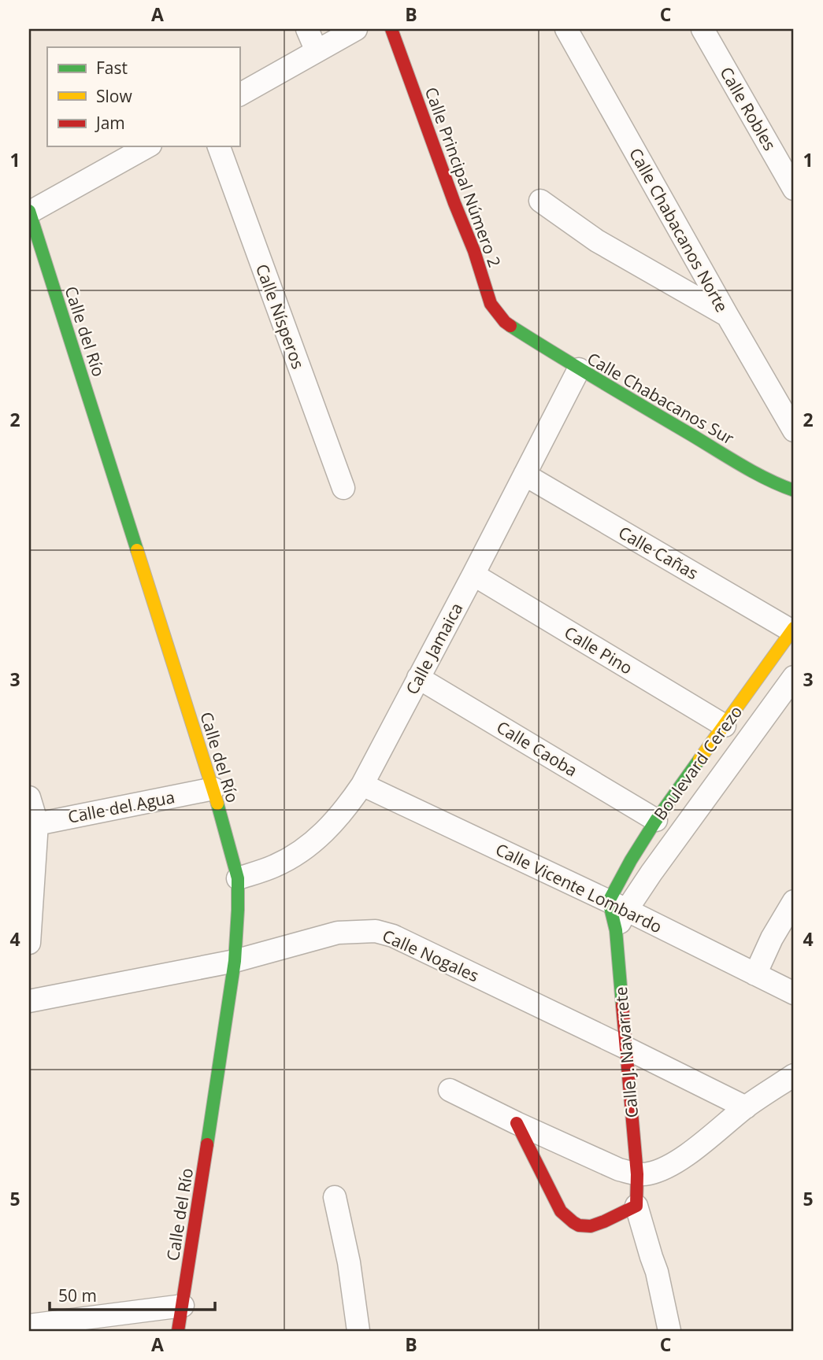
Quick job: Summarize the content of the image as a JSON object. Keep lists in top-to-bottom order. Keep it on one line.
{"streets":{"street":["Calle Robles","Calle Principal Número 2","Calle Chabacanos Norte","Calle Nísperos","Calle del Río","Calle Chabacanos Sur","Calle Cañas","Calle Jamaica","Calle Pino","Calle Caoba","Boulevard Cerezo","Calle del Agua","Calle Vicente Lombardo","Calle Nogales","Calle J. Navarrete"]},"crossings":[["Calle Principal Número 2","Calle Chabacanos Sur"],["Calle del Río","Calle Jamaica"],["Calle del Río","Calle del Agua"],["Calle del Río","Calle Nogales"],["Calle Chabacanos Sur","Calle Jamaica"],["Calle Cañas","Calle Jamaica"],["Calle Cañas","Boulevard Cerezo"],["Calle Jamaica","Calle Pino"],["Calle Jamaica","Calle Caoba"],["Calle Jamaica","Calle Vicente Lombardo"],["Calle Pino","Boulevard Cerezo"],["Calle Caoba","Boulevard Cerezo"],["Boulevard Cerezo","Calle Vicente Lombardo"],["Boulevard Cerezo","Calle J. Navarrete"],["Calle Vicente Lombardo","Calle J. Navarrete"],["Calle Nogales","Calle J. Navarrete"]],"legend":["Fast","Slow","Jam"],"scale_bar":"50 m","grid":{"columns":["A","B","C"],"rows":["1","2","3","4","5"]}}
